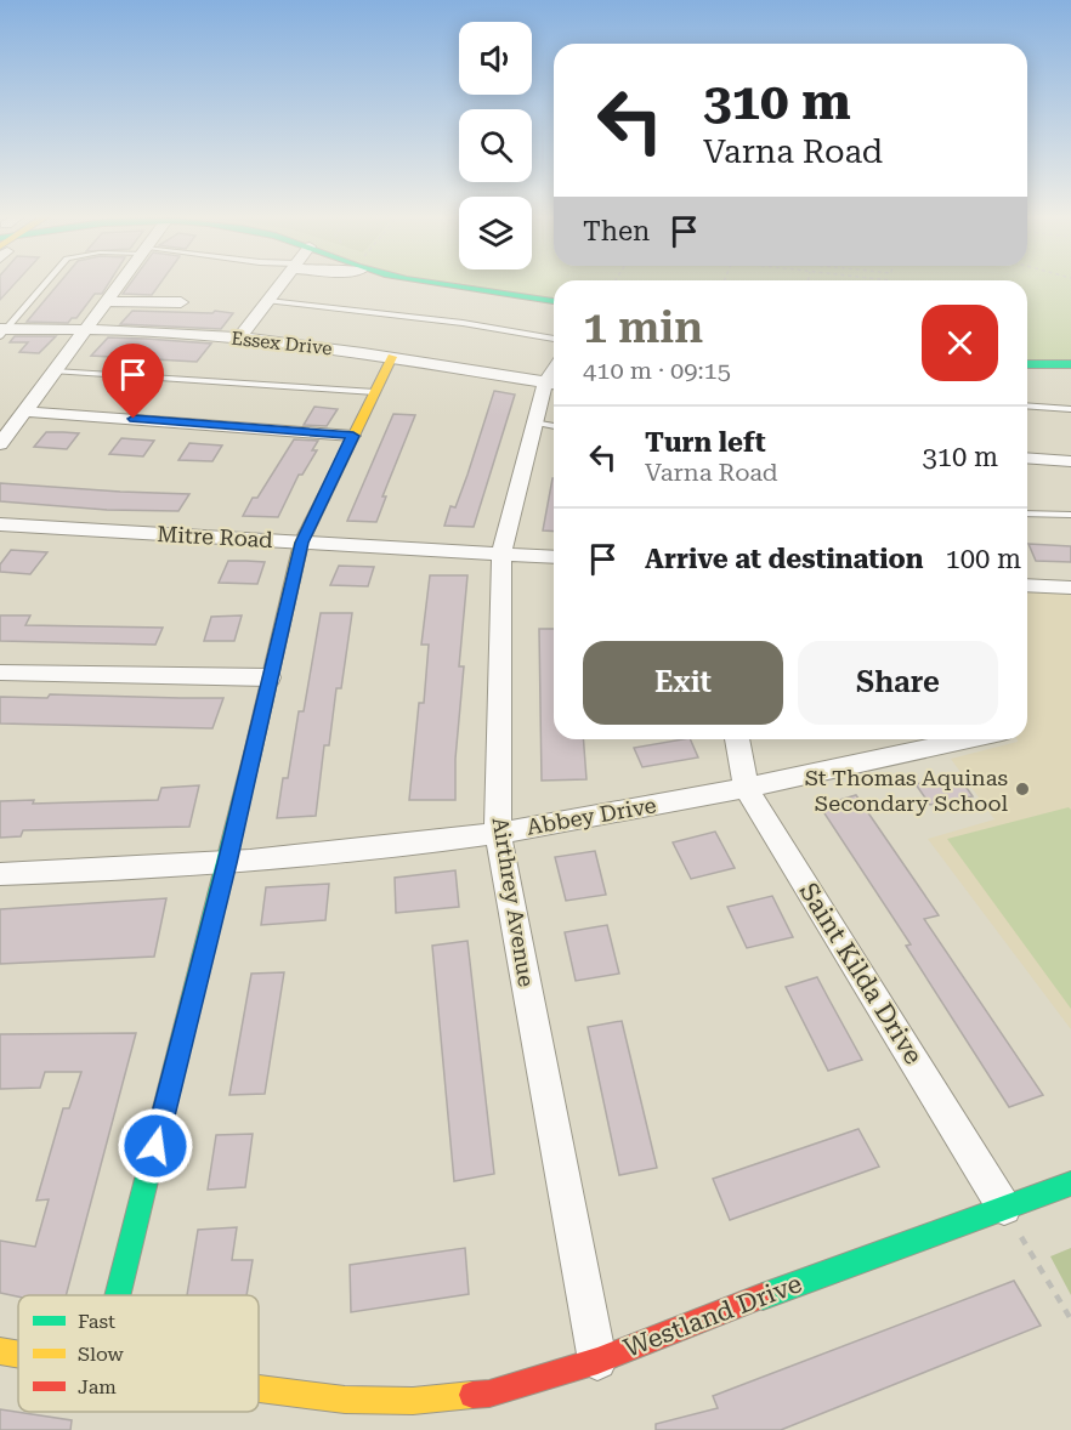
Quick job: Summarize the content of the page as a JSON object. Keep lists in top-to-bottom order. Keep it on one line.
{"streets":{"street":["Essex Drive","Mitre Road","Abbey Drive","Airthrey Avenue","Saint Kilda Drive","Westland Drive"]},"crossings":[["Essex Drive","Airthrey Avenue"],["Mitre Road","Airthrey Avenue"],["Abbey Drive","Airthrey Avenue"],["Abbey Drive","Saint Kilda Drive"],["Airthrey Avenue","Westland Drive"],["Saint Kilda Drive","Westland Drive"]],"places":["St Thomas Aquinas Secondary School"],"legend":["Fast","Slow","Jam"],"page":{"turn":["310 m","Varna Road"],"then":"Then","heading":["1 min","410 m · 09:15"],"list":[{"name":"Turn left","note":"Varna Road","value":"310 m"},{"name":"Arrive at destination","value":"100 m"}],"buttons":["Exit","Share"]}}
